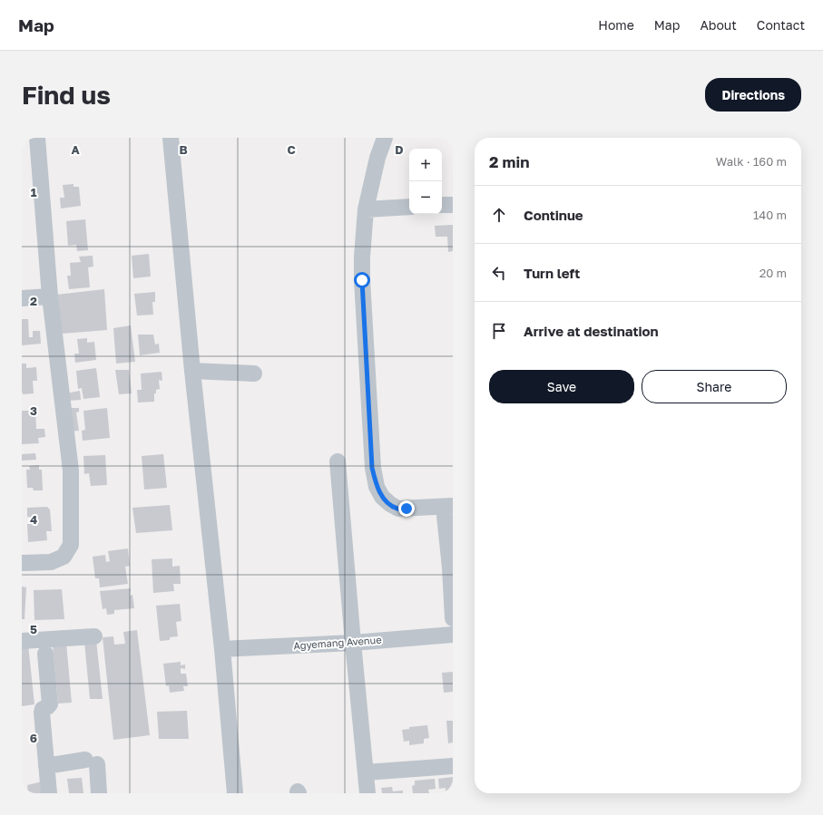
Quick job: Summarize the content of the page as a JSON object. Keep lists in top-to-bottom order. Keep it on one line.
{"streets":{"street":["Agyemang Avenue"]},"page":{"header":"Map","nav":["Home","Map","About","Contact"],"buttons":["Directions",["Save","Share"]],"title":"Find us","heading":["2 min","Walk · 160 m"],"map_buttons":["+","−"],"list":[["Continue","140 m"],["Turn left","20 m"],"Arrive at destination"]},"grid":{"columns":["A","B","C","D"],"rows":["1","2","3","4","5","6"]}}
